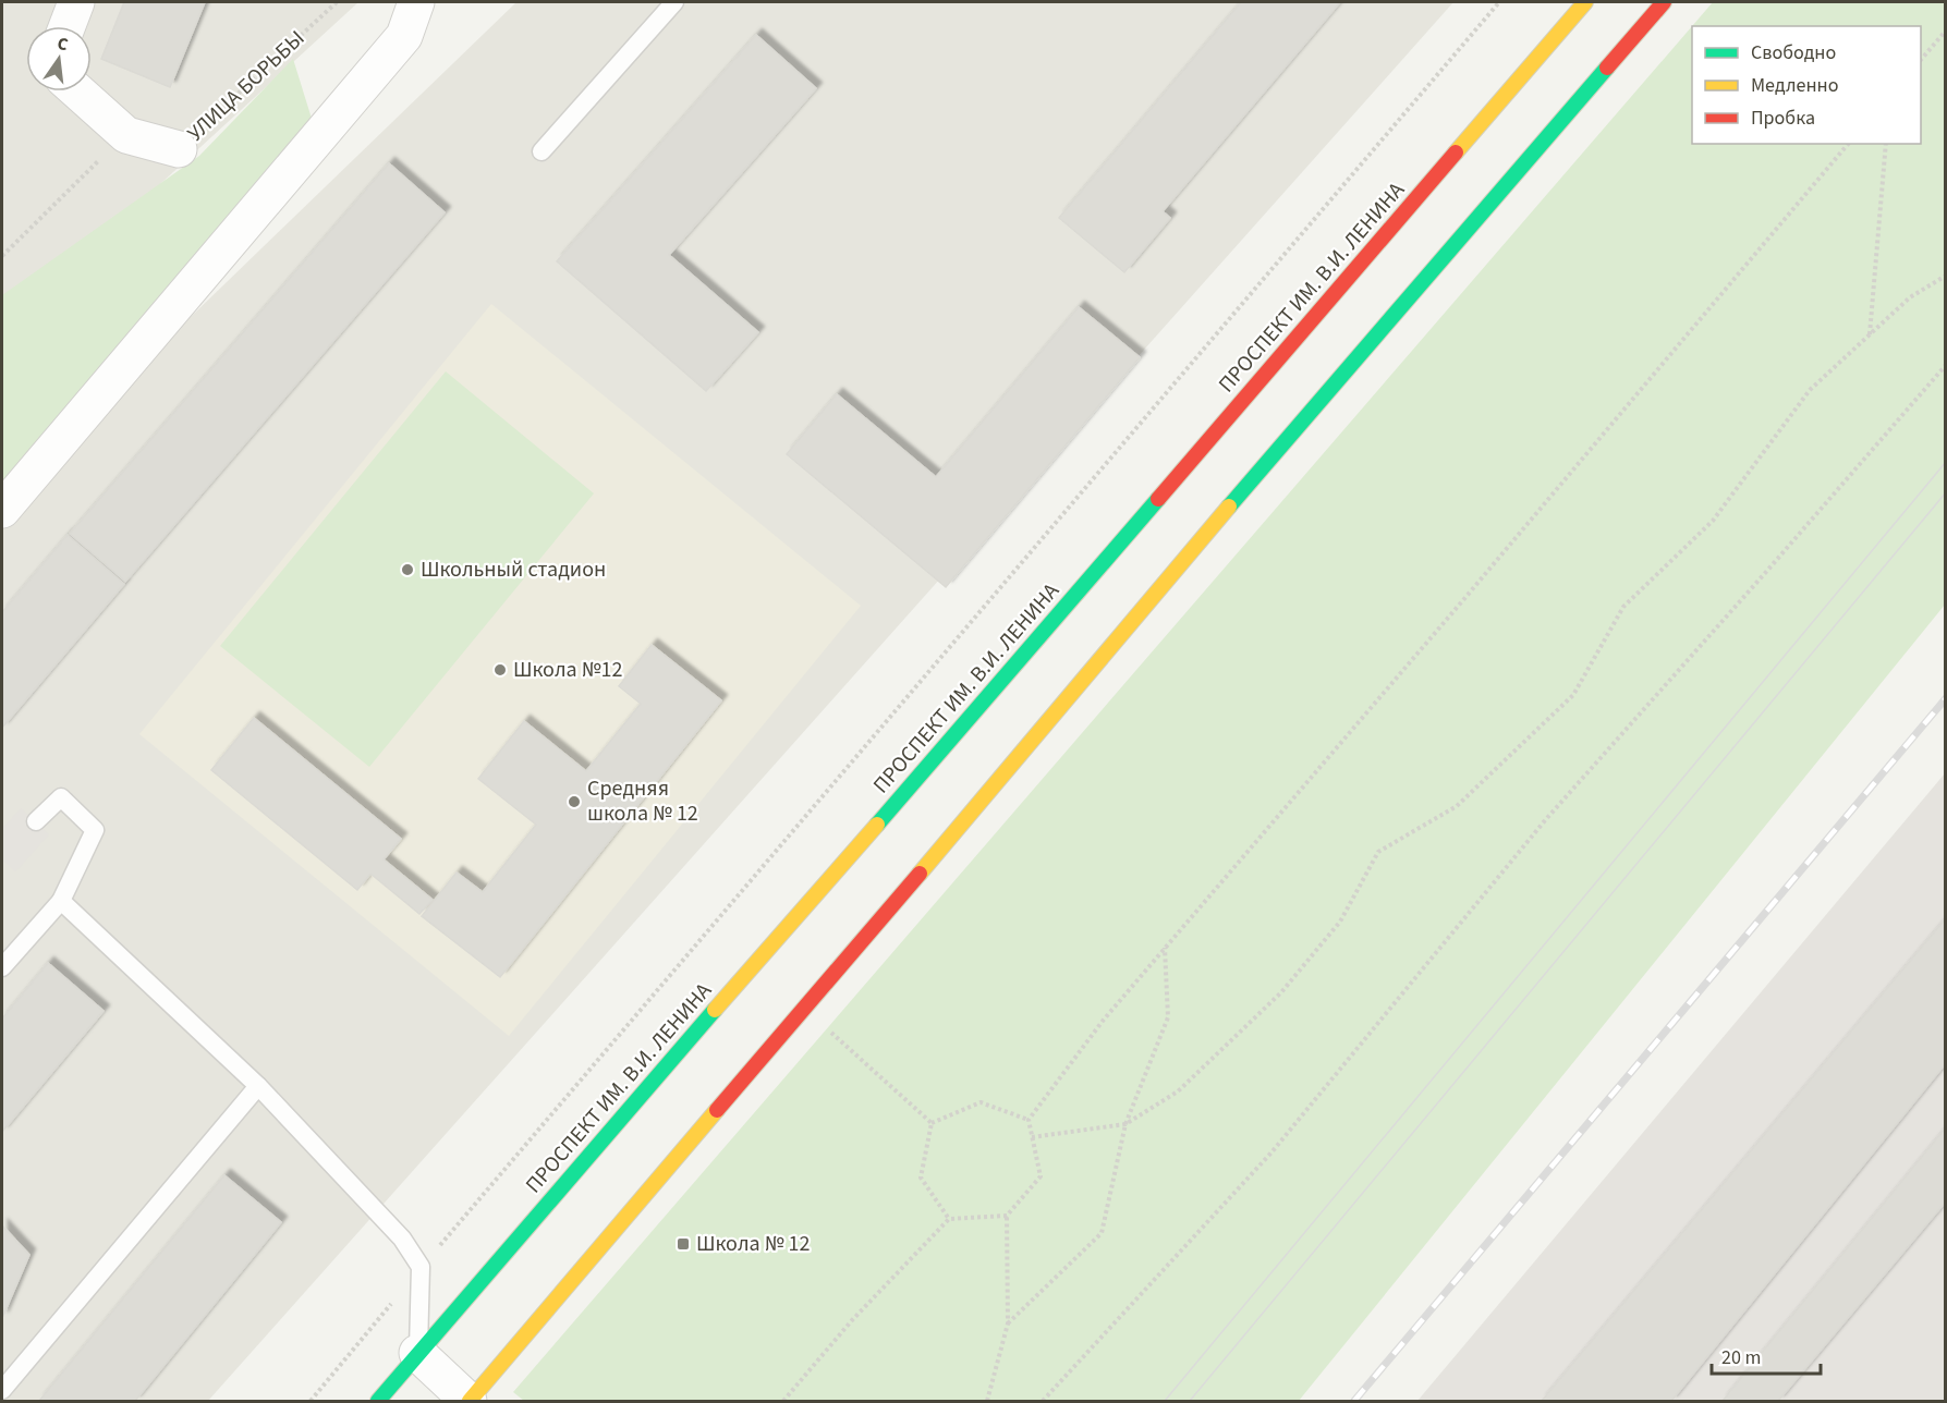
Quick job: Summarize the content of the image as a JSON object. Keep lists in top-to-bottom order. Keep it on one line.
{"streets":{"main road":["ПРОСПЕКТ ИМ. В.И. ЛЕНИНА"],"street":["УЛИЦА БОРЬБЫ"]},"places":{"other":["Школьный стадион","Школа №12","Средняя школа № 12"],"transit":["Школа № 12"]},"legend":["Свободно","Медленно","Пробка"],"scale_bar":"20 m","north":"top"}
